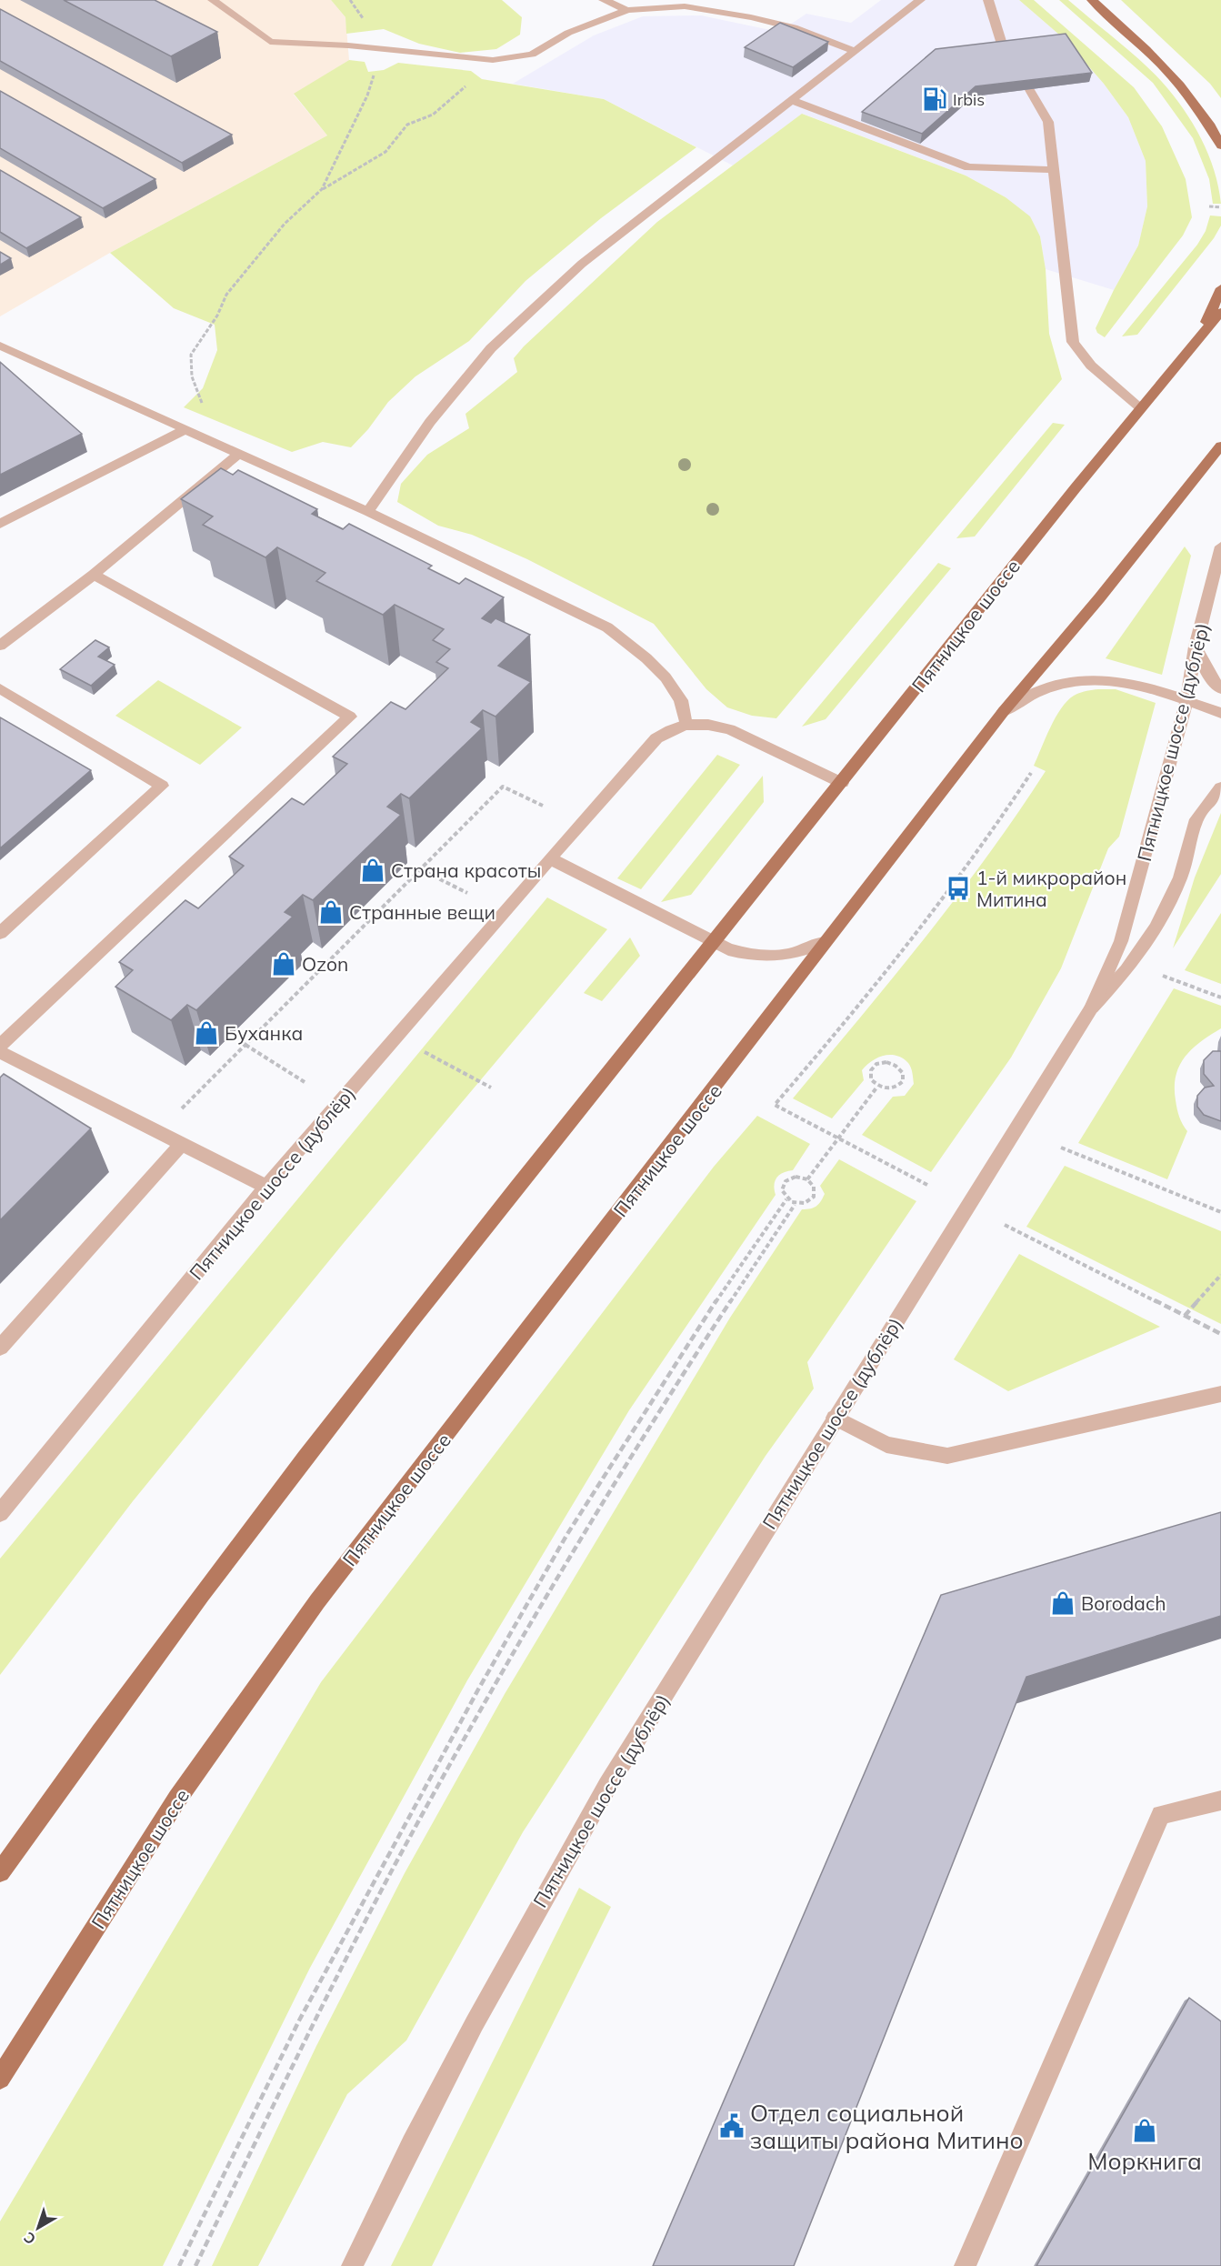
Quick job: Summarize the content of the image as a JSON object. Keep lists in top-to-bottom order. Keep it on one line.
{"streets":{"main road":["Пятницкое шоссе"],"street":["Пятницкое шоссе (дублёр)"]},"crossings":[["Пятницкое шоссе","Пятницкое шоссе (дублёр)"]],"places":{"fuel station":["Irbis"],"shop":["Страна красоты","Странные вещи","Ozon","Буханка","Borodach","Моркнига"],"bus stop":["1-й микрорайон Митина"],"public building":["Отдел социальной защиты района Митино"]},"north":"bottom left"}
